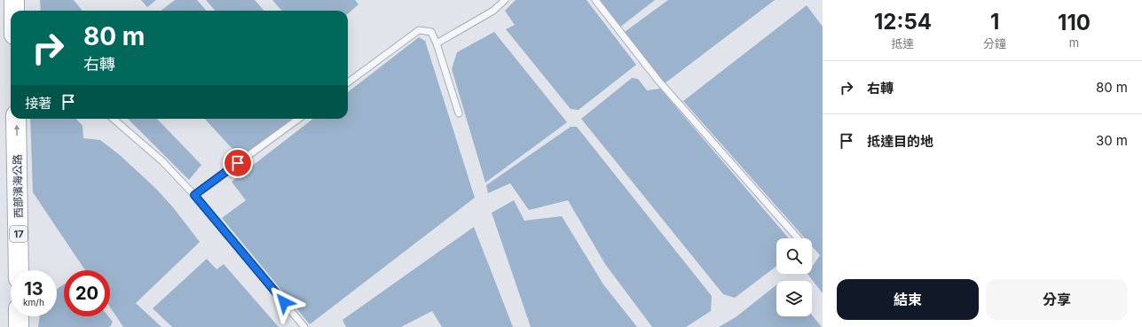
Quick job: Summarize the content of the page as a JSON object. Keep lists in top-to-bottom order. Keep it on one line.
{"streets":{"main road":["西部濱海公路","17"]},"one_way":["西部濱海公路"],"page":{"eta":["12:54","抵達","1","分鐘","110","m"],"turn":["80 m","右轉"],"list":[{"name":"右轉","value":"80 m"},{"name":"抵達目的地","value":"30 m"}],"then":"接著","speed":"13 km/h","limit":"20","buttons":["結束","分享"]}}
